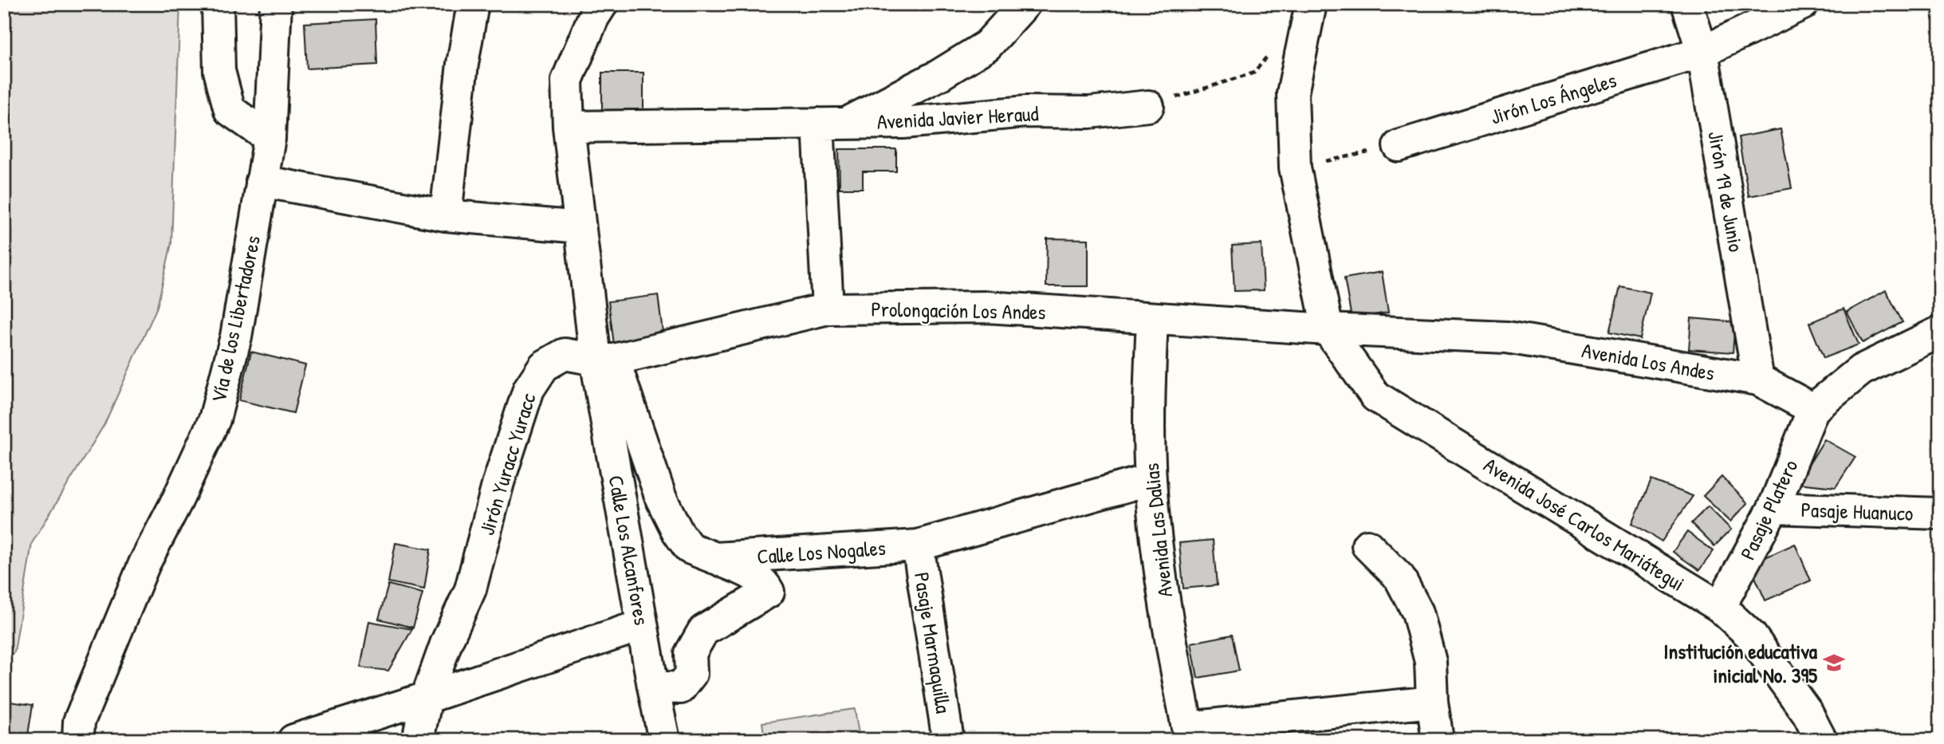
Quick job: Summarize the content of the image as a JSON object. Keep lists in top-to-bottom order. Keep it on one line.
{"streets":{"main road":["Jirón Los Ángeles","Avenida Javier Heraud","Jirón 19 de Junio","Prolongación Los Andes","Vía de los Libertadores","Avenida Los Andes","Jirón Yuracc Yuracc","Pasaje Platero","Pasaje Huanuco","Avenida José Carlos Mariátegui","Avenida Las Dalias","Calle Los Alcanfores","Calle Los Nogales","Pasaje Marmaquilla"]},"crossings":[["Jirón Los Ángeles","Jirón 19 de Junio"],["Jirón 19 de Junio","Avenida Los Andes"],["Prolongación Los Andes","Avenida Los Andes"],["Prolongación Los Andes","Jirón Yuracc Yuracc"],["Prolongación Los Andes","Avenida José Carlos Mariátegui"],["Prolongación Los Andes","Avenida Las Dalias"],["Prolongación Los Andes","Calle Los Alcanfores"],["Prolongación Los Andes","Calle Los Nogales"],["Avenida Los Andes","Pasaje Platero"],["Avenida Los Andes","Avenida José Carlos Mariátegui"],["Jirón Yuracc Yuracc","Calle Los Alcanfores"],["Jirón Yuracc Yuracc","Calle Los Nogales"],["Pasaje Platero","Pasaje Huanuco"],["Pasaje Platero","Avenida José Carlos Mariátegui"],["Avenida Las Dalias","Calle Los Nogales"],["Calle Los Alcanfores","Calle Los Nogales"],["Calle Los Nogales","Pasaje Marmaquilla"]],"places":{"school or university":["Institución educativa inicial No. 395"]}}
